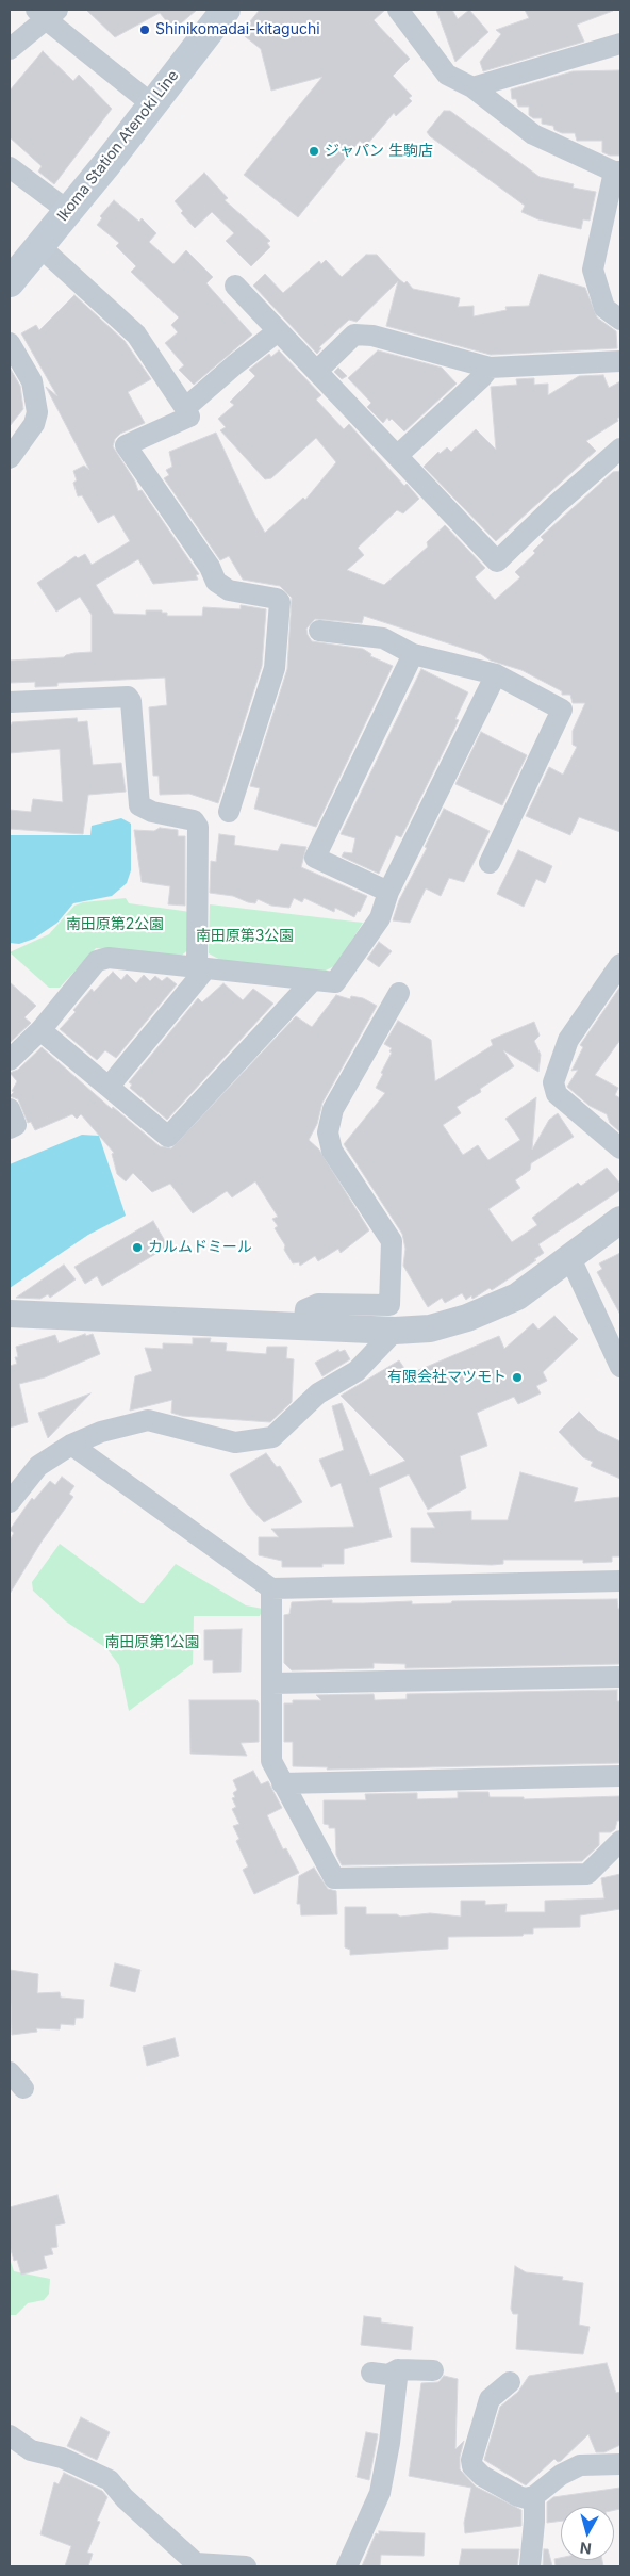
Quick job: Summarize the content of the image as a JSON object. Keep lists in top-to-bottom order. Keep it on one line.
{"streets":{"main road":["Ikoma Station Atenoki Line"]},"parks":["南田原第2公園","南田原第3公園","南田原第1公園"],"places":["Shinikomadai-kitaguchi","ジャパン 生駒店","カルムドミール","有限会社マツモト"],"north":"bottom"}
